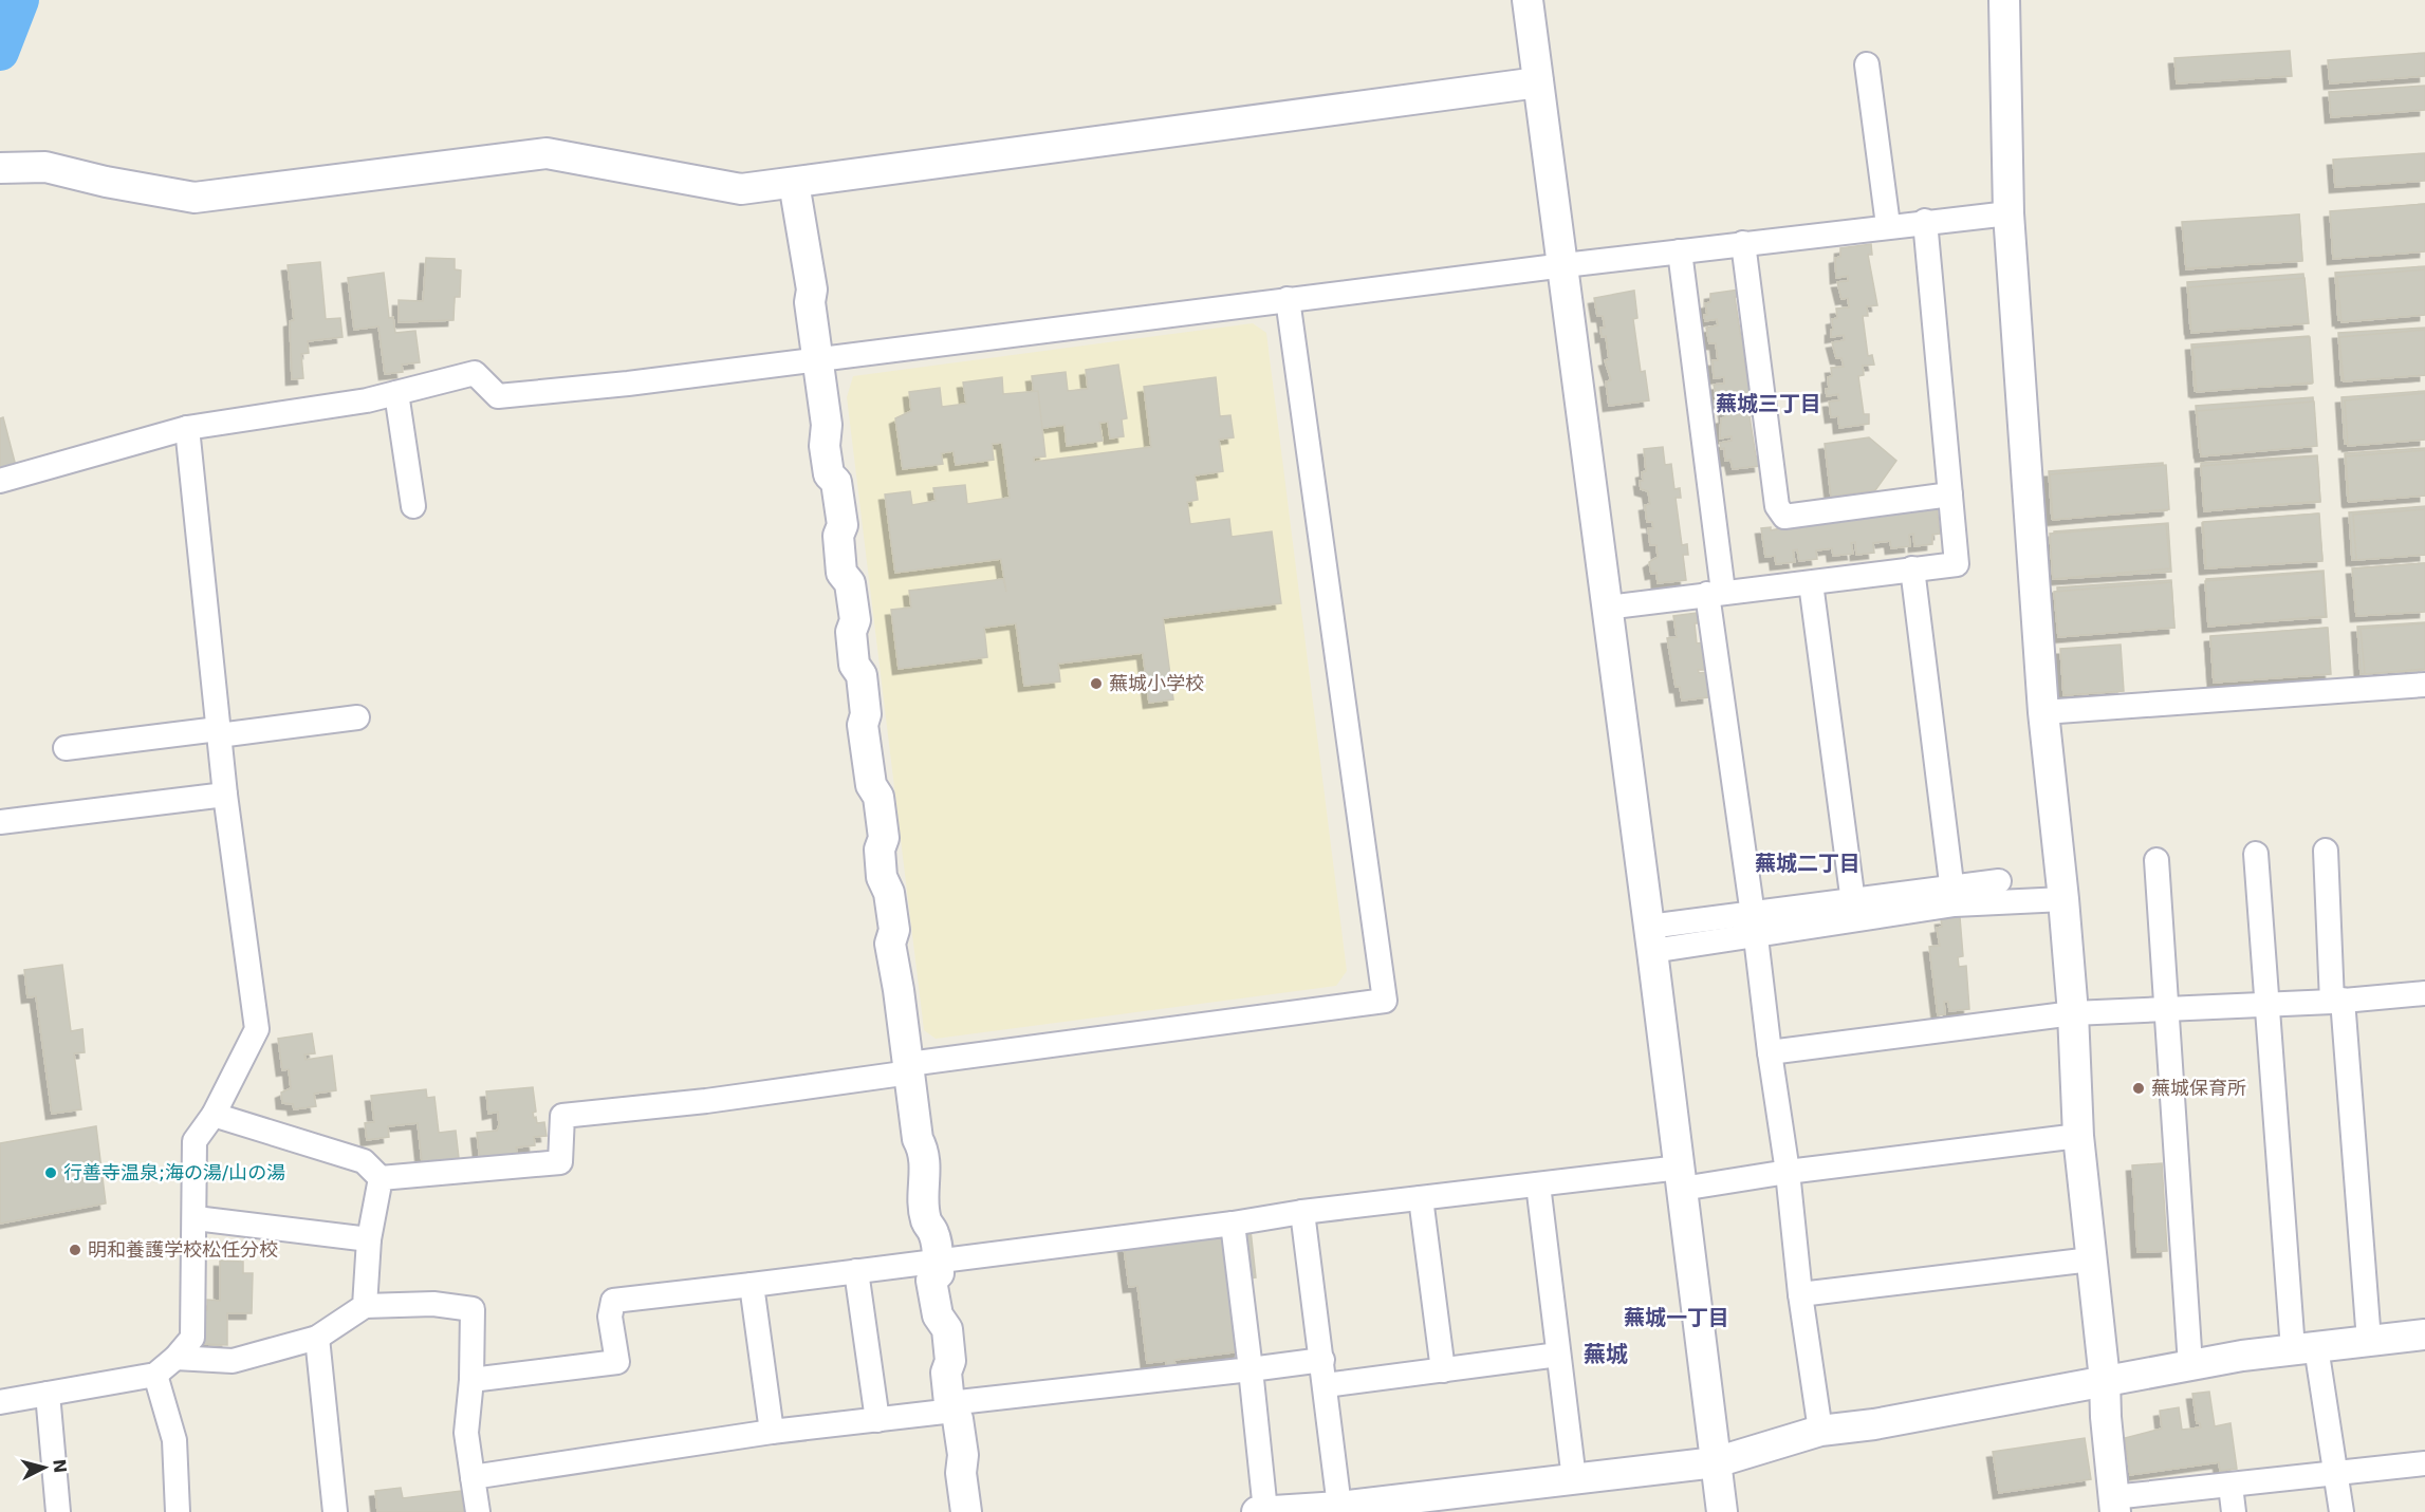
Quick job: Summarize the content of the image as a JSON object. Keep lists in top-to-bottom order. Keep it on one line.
{"districts":["蕪城三丁目","蕪城二丁目","蕪城一丁目","蕪城"],"places":["蕪城小学校","蕪城保育所","行善寺温泉;海の湯/山の湯","明和養護学校松任分校"],"north":"right"}
